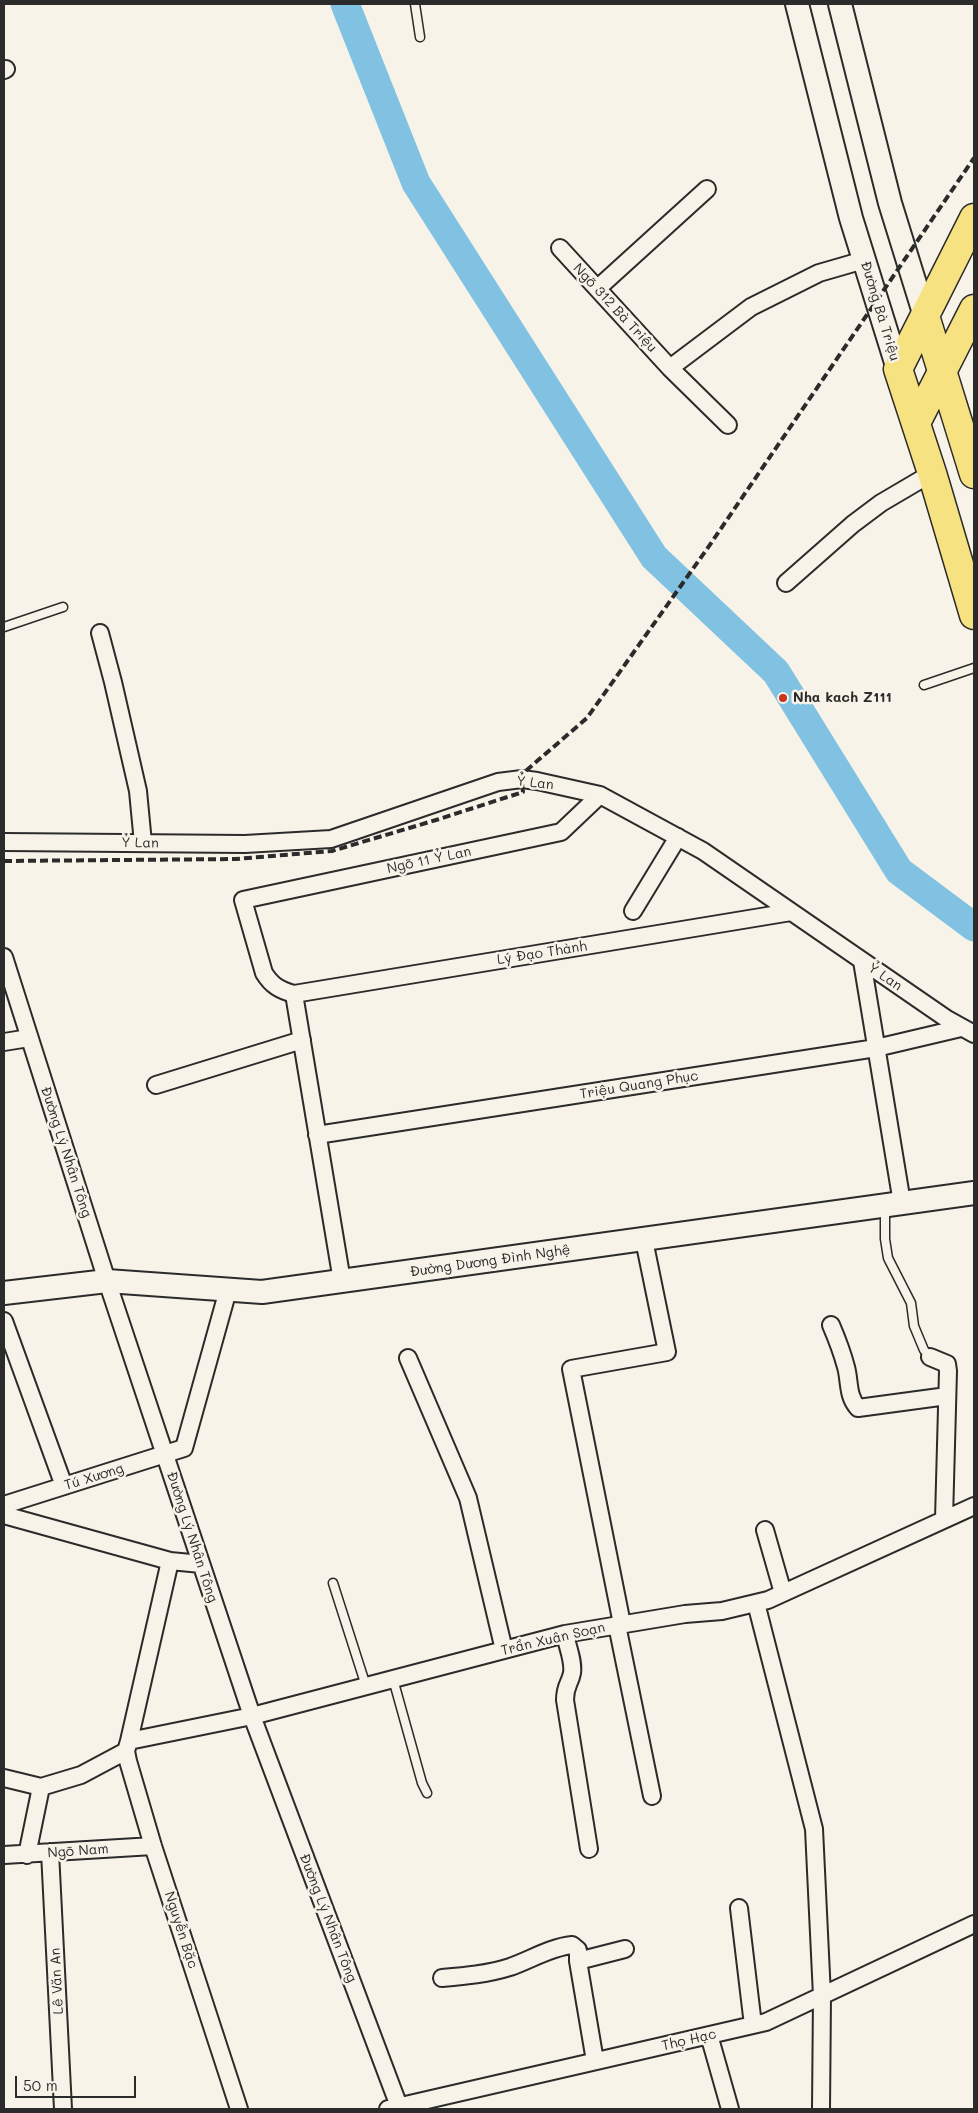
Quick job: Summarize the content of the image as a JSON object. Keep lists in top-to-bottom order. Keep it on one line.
{"streets":{"highway":["Đường Bà Triệu"],"main road":["Đường Dương Đình Nghệ"],"street":["Ngõ 312 Bà Triệu","Ỷ Lan","Ngõ 11 Ỷ Lan","Lý Đạo Thành","Triệu Quang Phục","Đường Lý Nhân Tông","Tú Xương","Trần Xuân Soạn","Ngõ Nam","Nguyễn Bặc","Lê Văn An","Thọ Hạc"]},"crossings":[["Ỷ Lan","Ngõ 11 Ỷ Lan"],["Ỷ Lan","Lý Đạo Thành"],["Ỷ Lan","Triệu Quang Phục"],["Ngõ 11 Ỷ Lan","Lý Đạo Thành"],["Đường Lý Nhân Tông","Đường Dương Đình Nghệ"],["Đường Lý Nhân Tông","Tú Xương"],["Đường Lý Nhân Tông","Trần Xuân Soạn"],["Đường Lý Nhân Tông","Thọ Hạc"],["Đường Dương Đình Nghệ","Tú Xương"],["Trần Xuân Soạn","Nguyễn Bặc"],["Ngõ Nam","Nguyễn Bặc"],["Ngõ Nam","Lê Văn An"]],"places":["Nha kach Z111"],"scale_bar":"50 m"}
